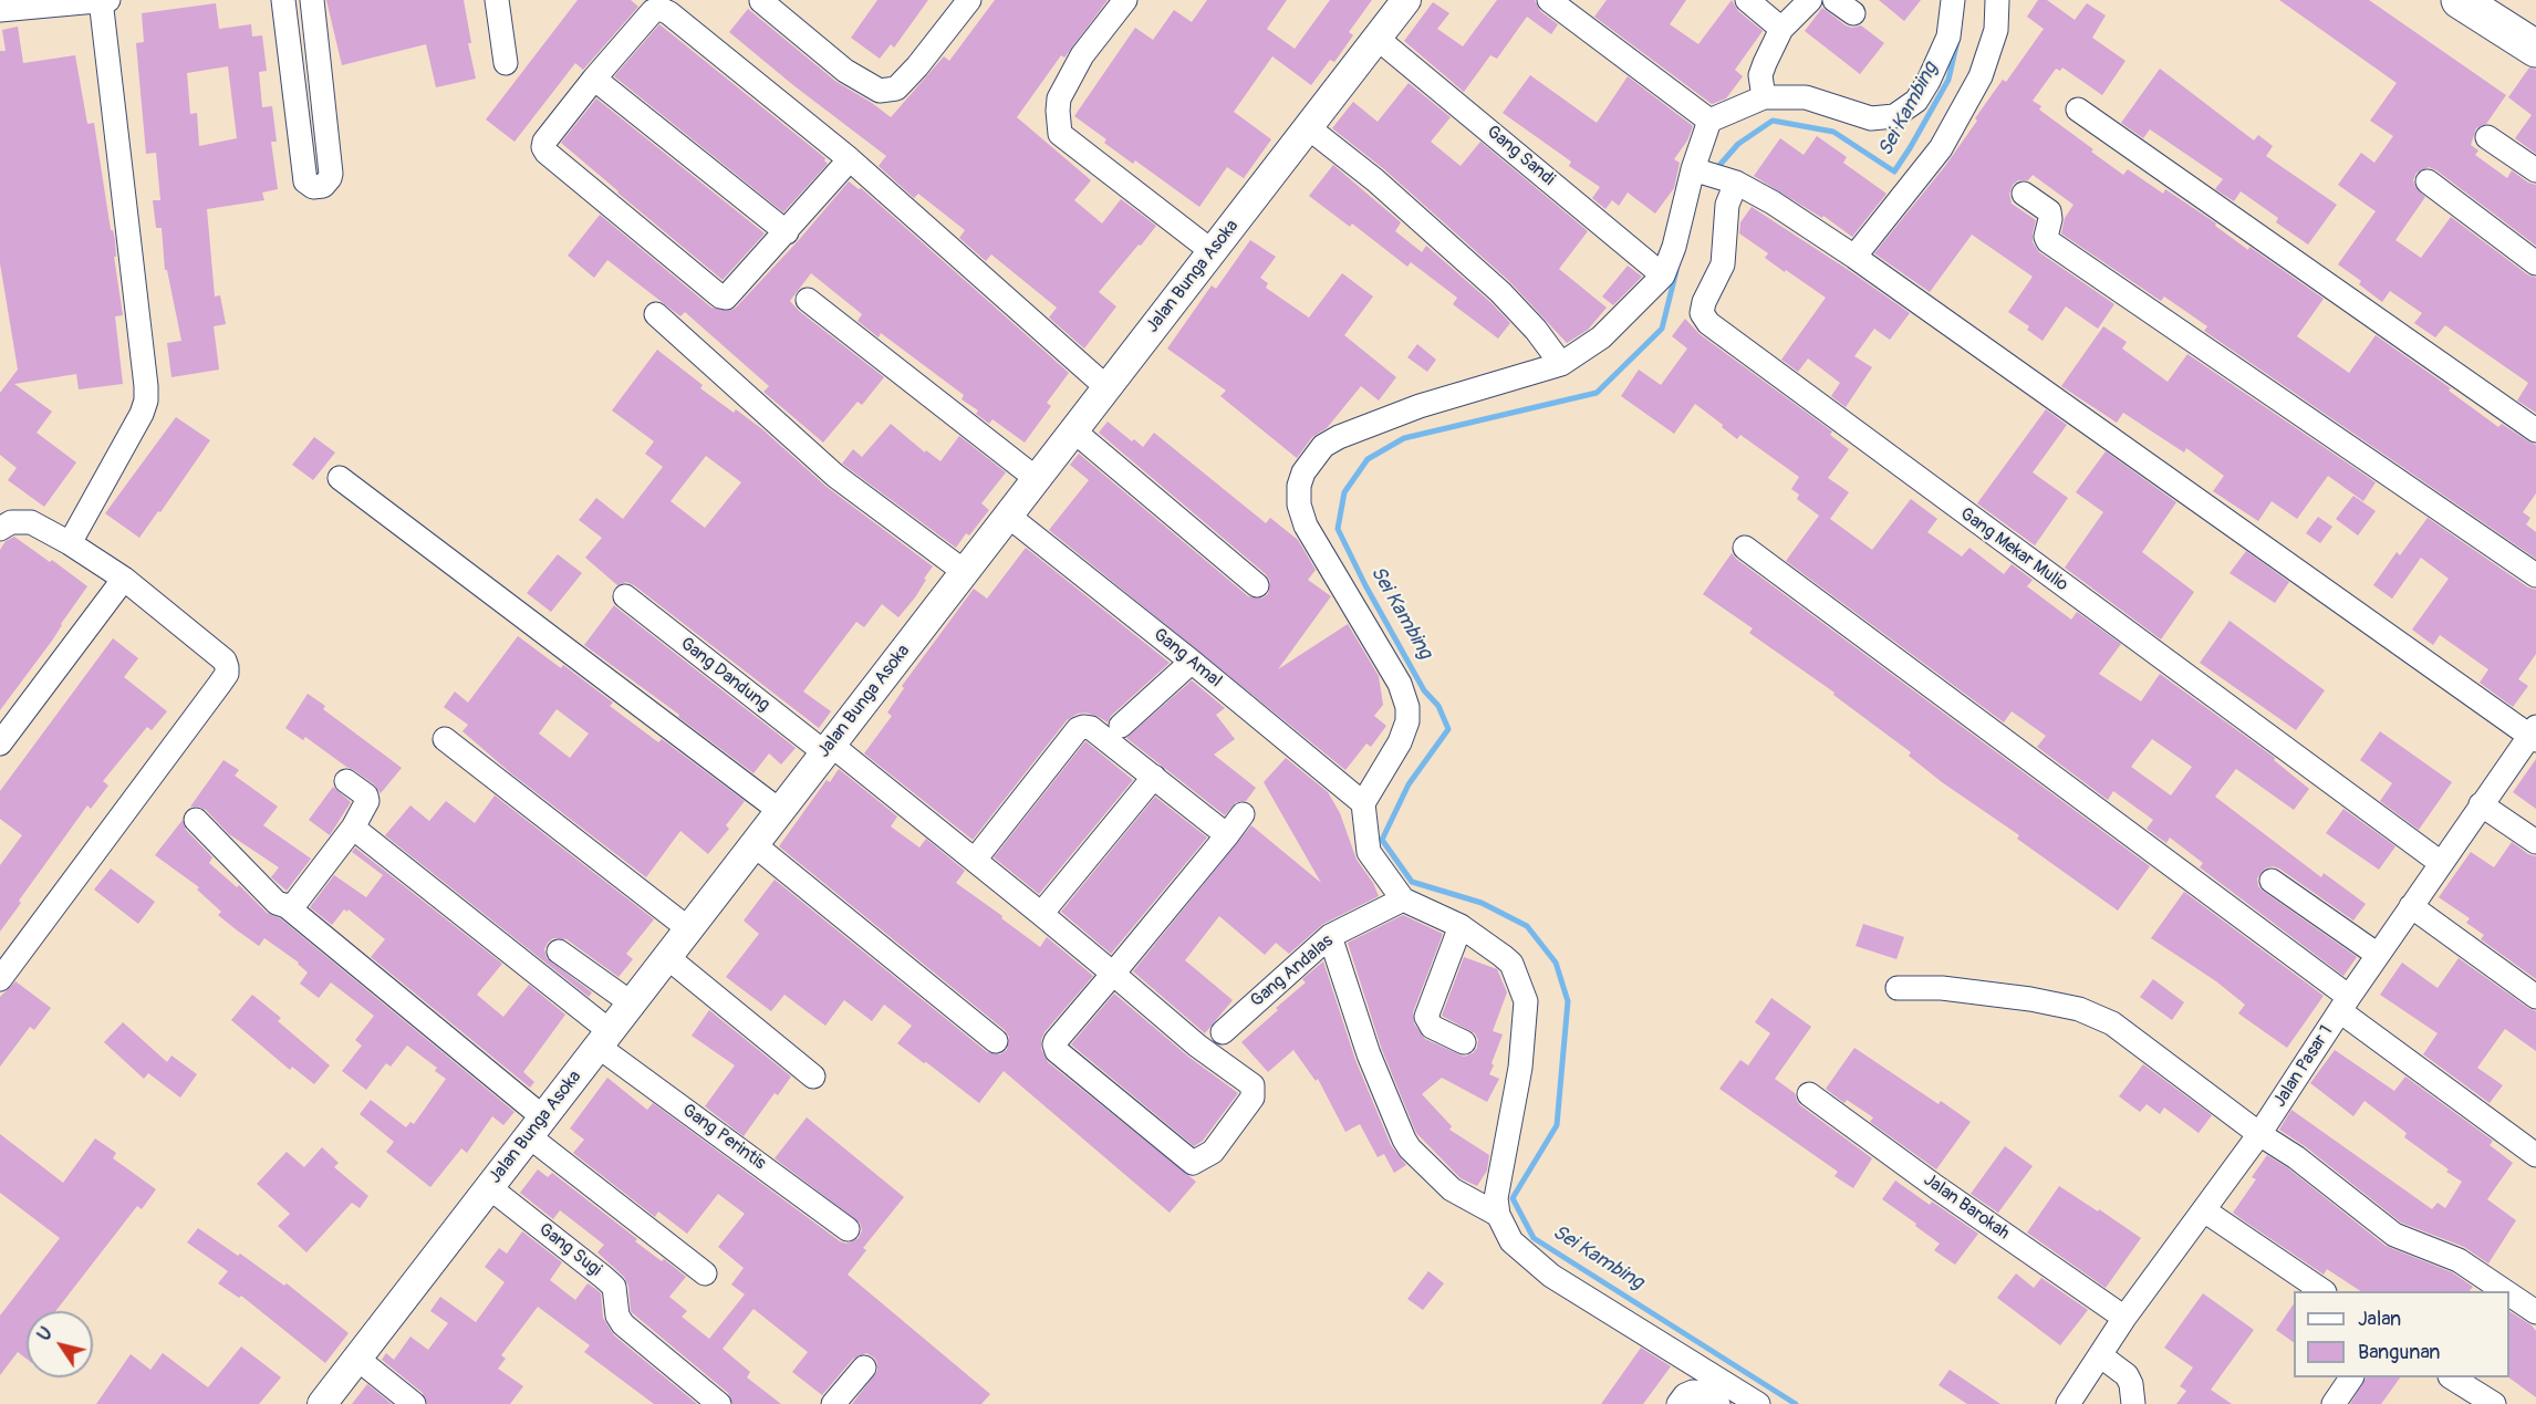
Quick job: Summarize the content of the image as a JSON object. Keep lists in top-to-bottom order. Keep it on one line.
{"streets":{"street":["Gang Sandi","Jalan Bunga Asoka","Gang Mekar Mulio","Gang Amal","Gang Dandung","Gang Andalas","Jalan Pasar 1","Gang Perintis","Jalan Barokah","Gang Sugi"]},"crossings":[["Gang Sandi","Jalan Bunga Asoka"],["Jalan Bunga Asoka","Gang Amal"],["Jalan Bunga Asoka","Gang Dandung"],["Jalan Bunga Asoka","Gang Perintis"],["Jalan Bunga Asoka","Gang Sugi"],["Gang Mekar Mulio","Jalan Pasar 1"],["Jalan Pasar 1","Jalan Barokah"]],"water":["Sei Kambing"],"legend":["Jalan","Bangunan"],"north":"top left"}
